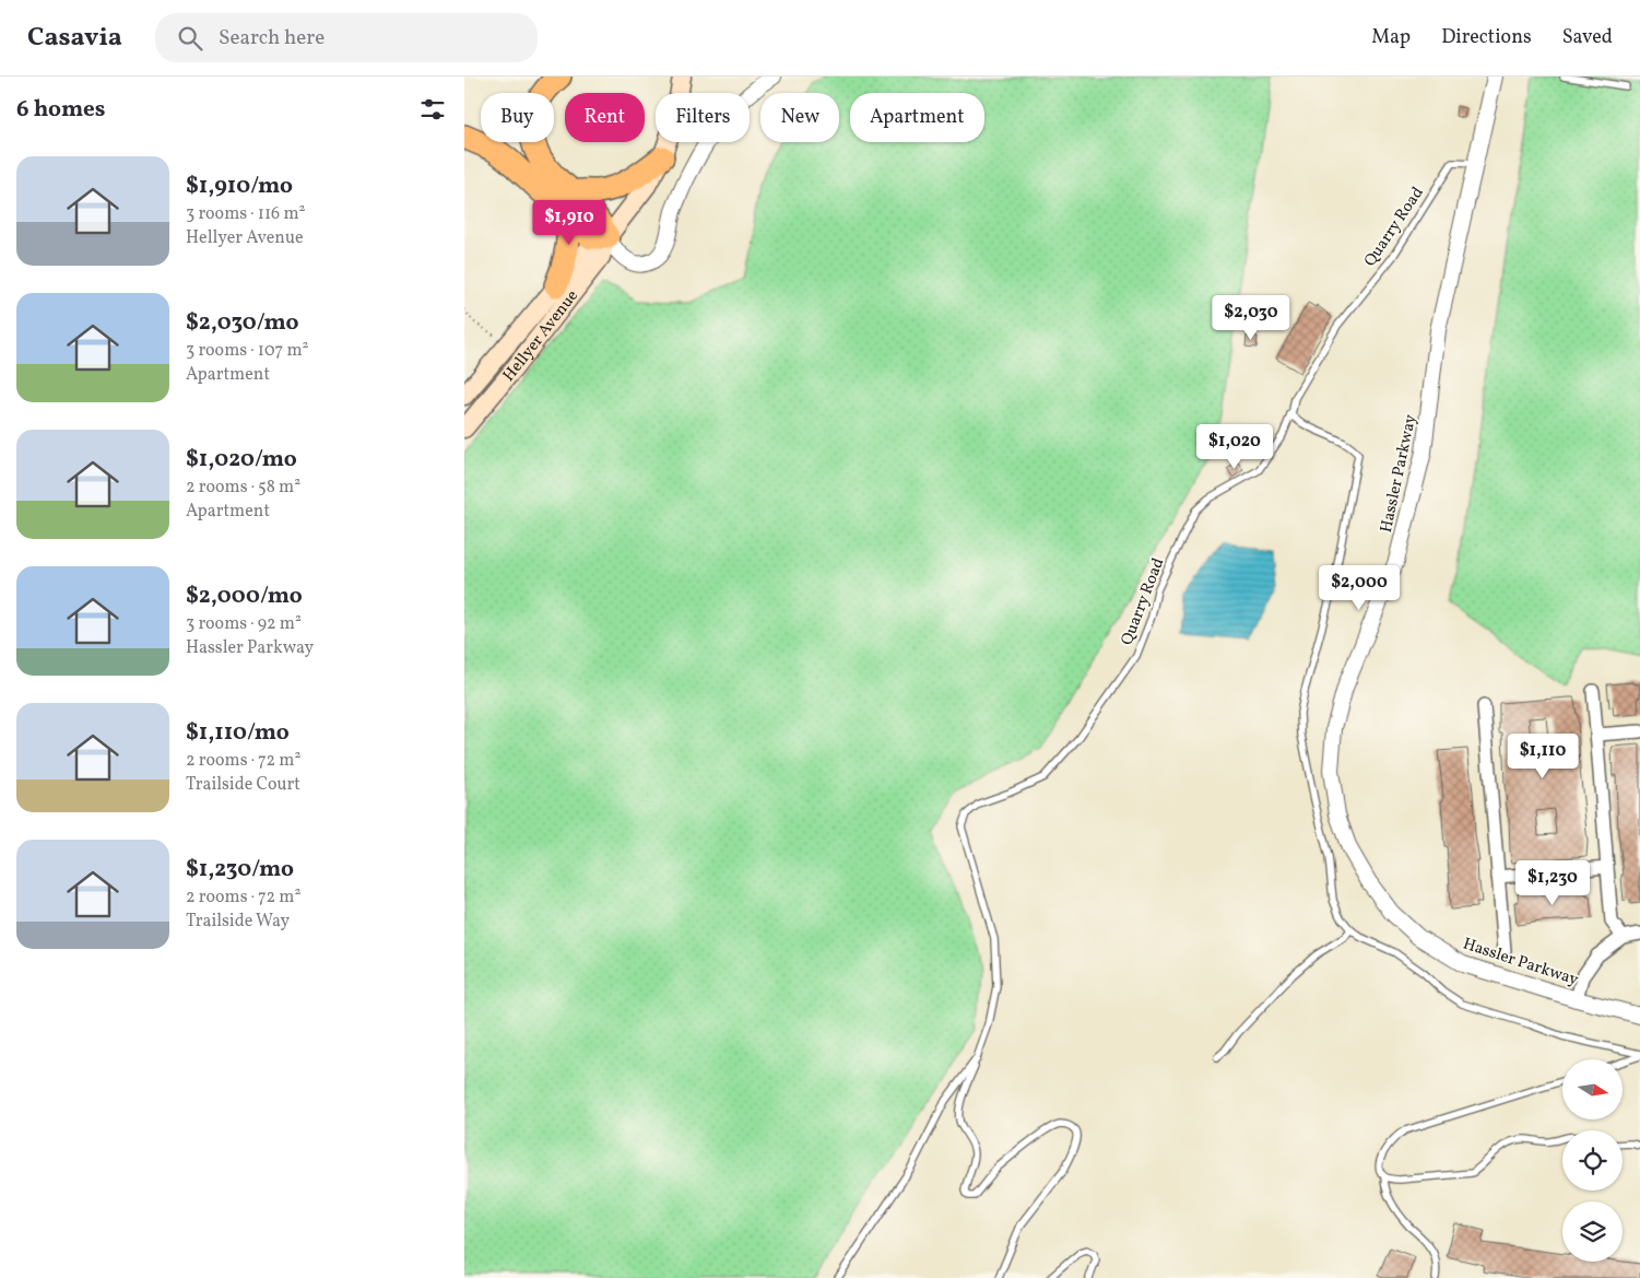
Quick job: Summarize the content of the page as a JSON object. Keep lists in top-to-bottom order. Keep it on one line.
{"streets":{"main road":["Hellyer Avenue"],"street":["Hassler Parkway"],"lane":["Quarry Road"]},"crossings":[["Quarry Road","Hassler Parkway"]],"north":"right","page":{"header":"Casavia","search":"Search here","nav":["Map","Directions","Saved"],"heading":"6 homes","chip":["Buy","Rent","Filters","New","Apartment"],"list":[{"name":"$1,910/mo","note":"3 rooms · 116 m² · Hellyer Avenue"},{"name":"$2,030/mo","note":"3 rooms · 107 m² · Apartment"},{"name":"$1,020/mo","note":"2 rooms · 58 m² · Apartment"},{"name":"$2,000/mo","note":"3 rooms · 92 m² · Hassler Parkway"},{"name":"$1,110/mo","note":"2 rooms · 72 m² · Trailside Court"},{"name":"$1,230/mo","note":"2 rooms · 72 m² · Trailside Way"}],"price":["$1,910","$2,030","$1,020","$2,000","$1,110","$1,230"]}}
